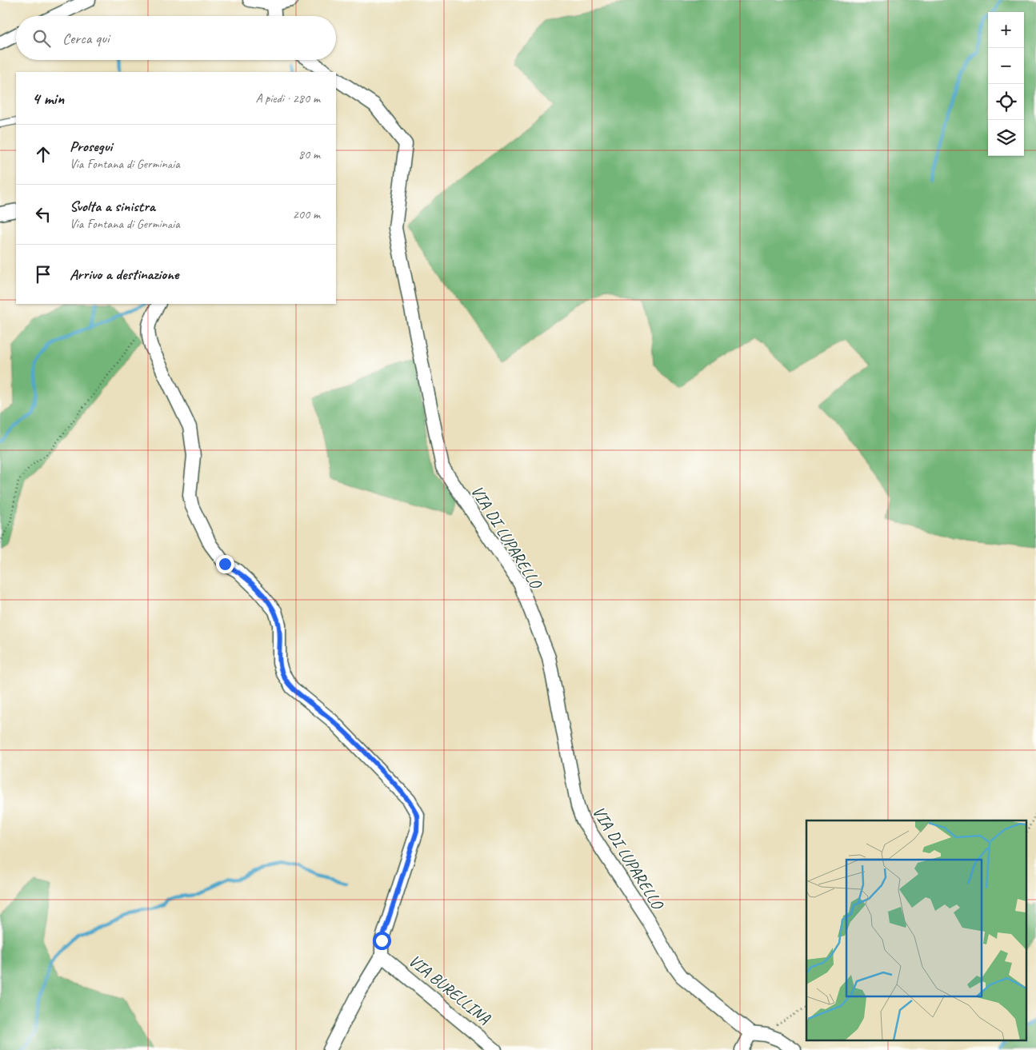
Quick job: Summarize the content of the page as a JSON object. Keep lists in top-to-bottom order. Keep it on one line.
{"streets":{"street":["VIA DI LUPARELLO","VIA BURELLINA"]},"page":{"map_buttons":["+","−"],"search":"Cerca qui","heading":["4 min","A piedi · 280 m"],"list":[["Prosegui","Via Fontana di Germinaia","80 m"],["Svolta a sinistra","Via Fontana di Germinaia","200 m"],"Arrivo a destinazione"]}}
